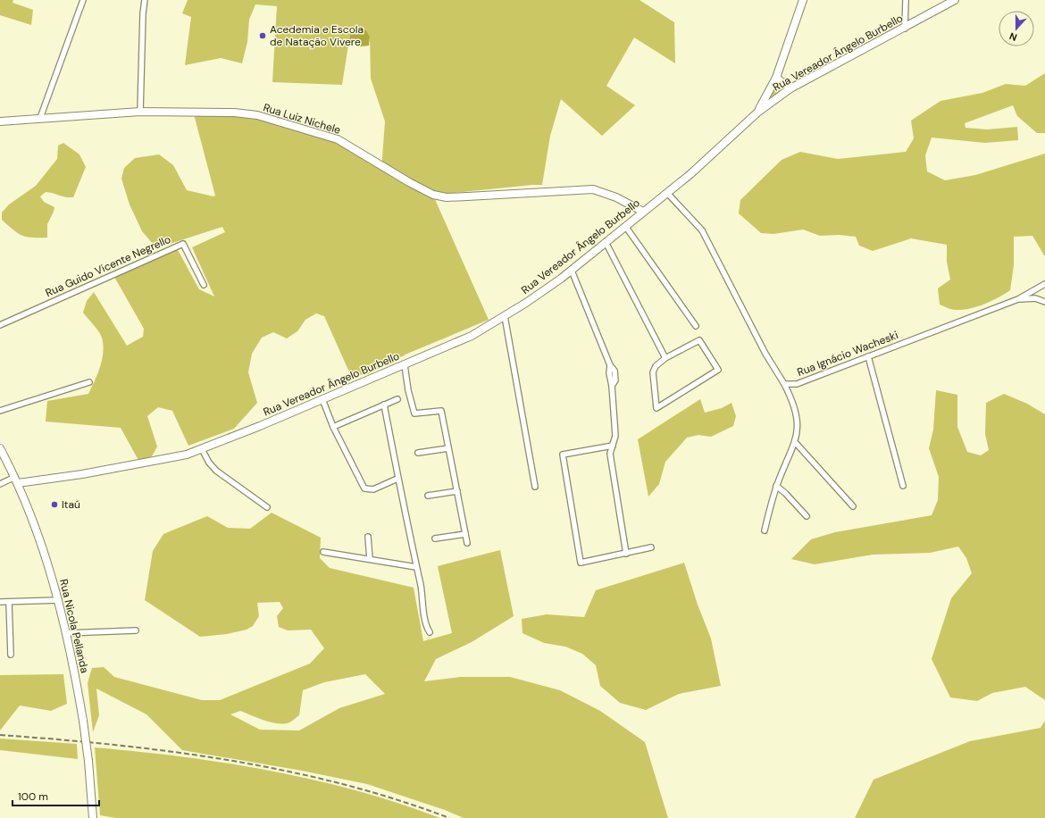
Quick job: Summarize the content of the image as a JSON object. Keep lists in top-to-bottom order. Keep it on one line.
{"streets":{"main road":["Rua Vereador Ângelo Burbello","Rua Luiz Nichele","Rua Nicola Pellanda"],"street":["Rua Guido Vicente Negrello","Rua Ignácio Wacheski"]},"crossings":[["Rua Vereador Ângelo Burbello","Rua Luiz Nichele"],["Rua Vereador Ângelo Burbello","Rua Nicola Pellanda"]],"places":["Acedemia e Escola de Natação Vivere","Itaú"],"scale_bar":"100 m","north":"bottom"}
